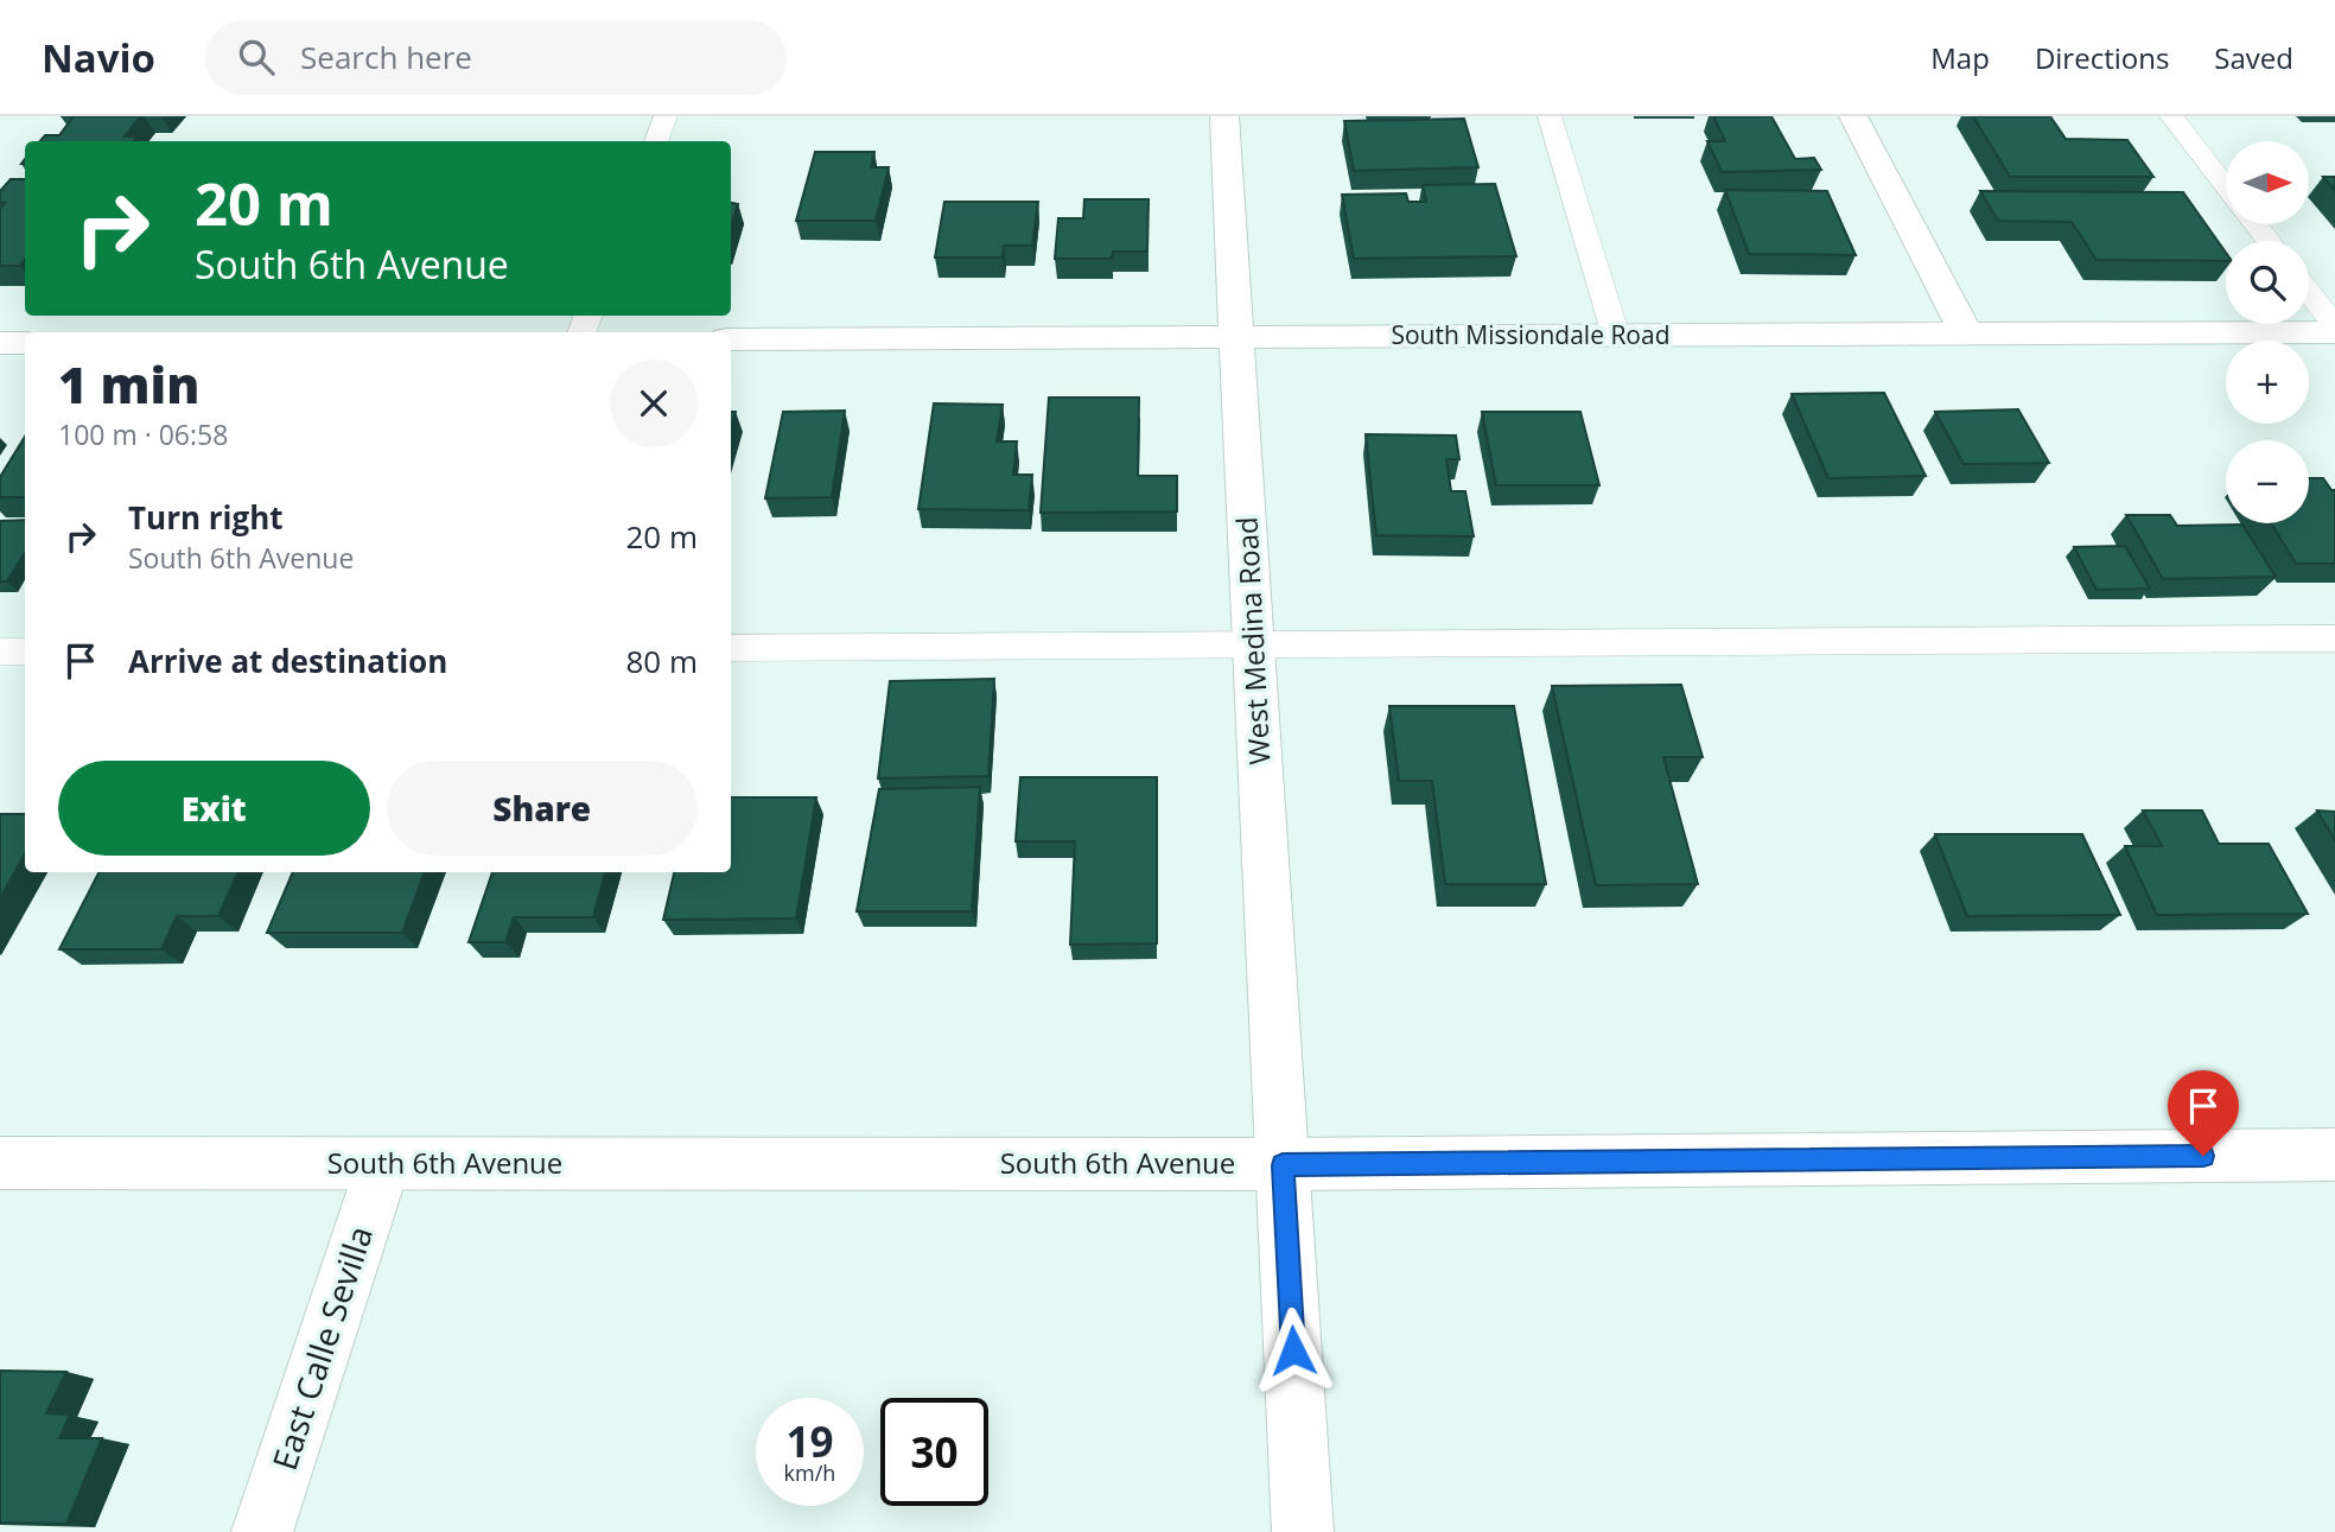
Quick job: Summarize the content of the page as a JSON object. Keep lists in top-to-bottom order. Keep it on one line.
{"streets":{"street":["South Missiondale Road","West Medina Road","South 6th Avenue","East Calle Sevilla"]},"crossings":[["South Missiondale Road","West Medina Road"],["West Medina Road","South 6th Avenue"],["South 6th Avenue","East Calle Sevilla"]],"north":"right","page":{"header":"Navio","search":"Search here","nav":["Map","Directions","Saved"],"map_buttons":["+","−"],"turn":["20 m","South 6th Avenue"],"heading":["1 min","100 m · 06:58"],"list":[{"name":"Turn right","note":"South 6th Avenue","value":"20 m"},{"name":"Arrive at destination","value":"80 m"}],"buttons":["Exit","Share"],"speed":"19 km/h","limit":"30"}}
